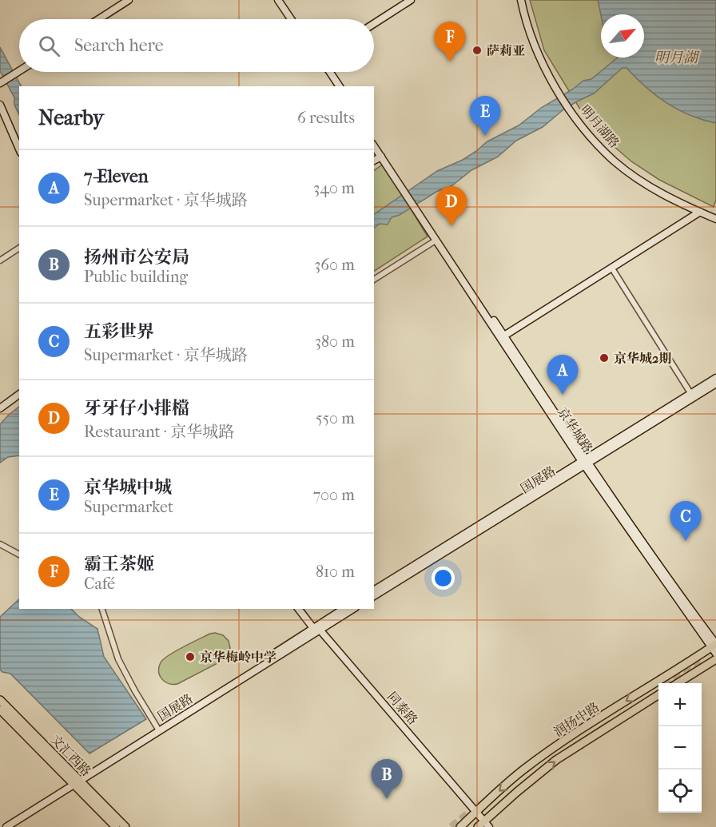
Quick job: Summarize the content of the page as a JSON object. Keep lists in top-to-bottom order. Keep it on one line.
{"streets":{"main road":["润扬中路","文汇西路"],"street":["明月湖路","京华城路","国展路","同泰路"]},"crossings":[["京华城路","国展路"],["京华城路","润扬中路"],["国展路","同泰路"],["国展路","文汇西路"],["同泰路","润扬中路"]],"water":["明月湖"],"places":["萨莉亚","京华城2期","京华梅岭中学"],"north":"top right","page":{"search":"Search here","pins":["F","E","D","A","C","B"],"heading":["Nearby","6 results"],"list":[{"mark":"A","name":"7-Eleven","note":"Supermarket · 京华城路","value":"340 m"},{"mark":"B","name":"扬州市公安局","note":"Public building","value":"360 m"},{"mark":"C","name":"五彩世界","note":"Supermarket · 京华城路","value":"380 m"},{"mark":"D","name":"牙牙仔小排檔","note":"Restaurant · 京华城路","value":"550 m"},{"mark":"E","name":"京华城中城","note":"Supermarket","value":"700 m"},{"mark":"F","name":"霸王茶姬","note":"Café","value":"810 m"}],"map_buttons":["+","−"]}}
